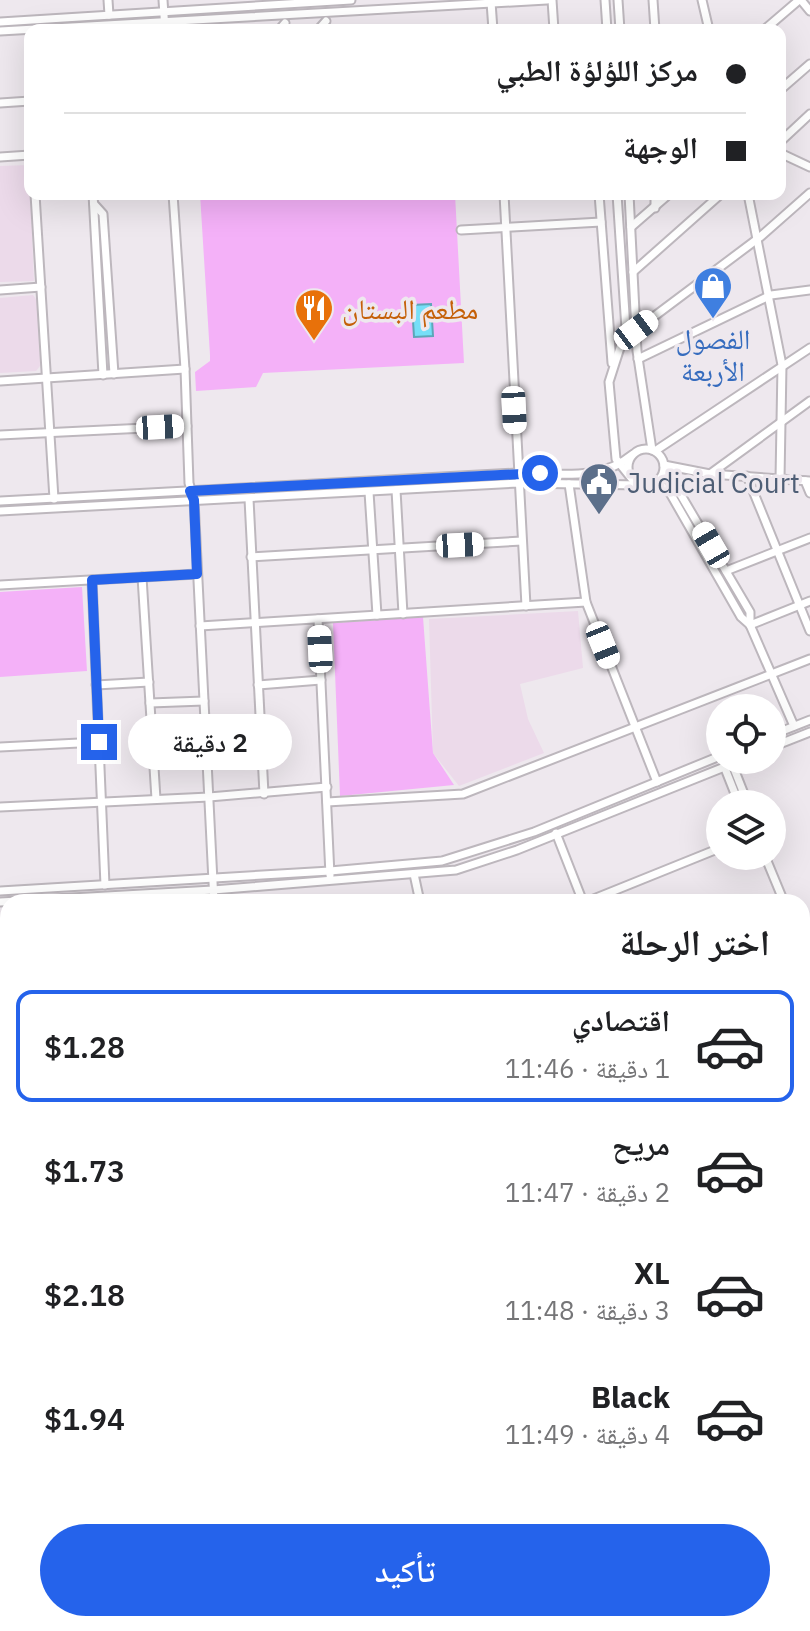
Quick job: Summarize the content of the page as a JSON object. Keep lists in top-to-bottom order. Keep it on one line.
{"places":{"shop":["الفصول الأربعة"],"restaurant":["مطعم البستان"],"public building":["Judicial Court"]},"page":{"banner":["مركز اللؤلؤة الطبي","الوجهة"],"bubble":"2 دقيقة","heading":"اختر الرحلة","list":[{"name":"اقتصادي","note":"1 دقيقة · 11:46","value":"$1.28"},{"name":"مريح","note":"2 دقيقة · 11:47","value":"$1.73"},{"name":"XL","note":"3 دقيقة · 11:48","value":"$2.18"},{"name":"Black","note":"4 دقيقة · 11:49","value":"$1.94"}],"buttons":"تأكيد"}}
